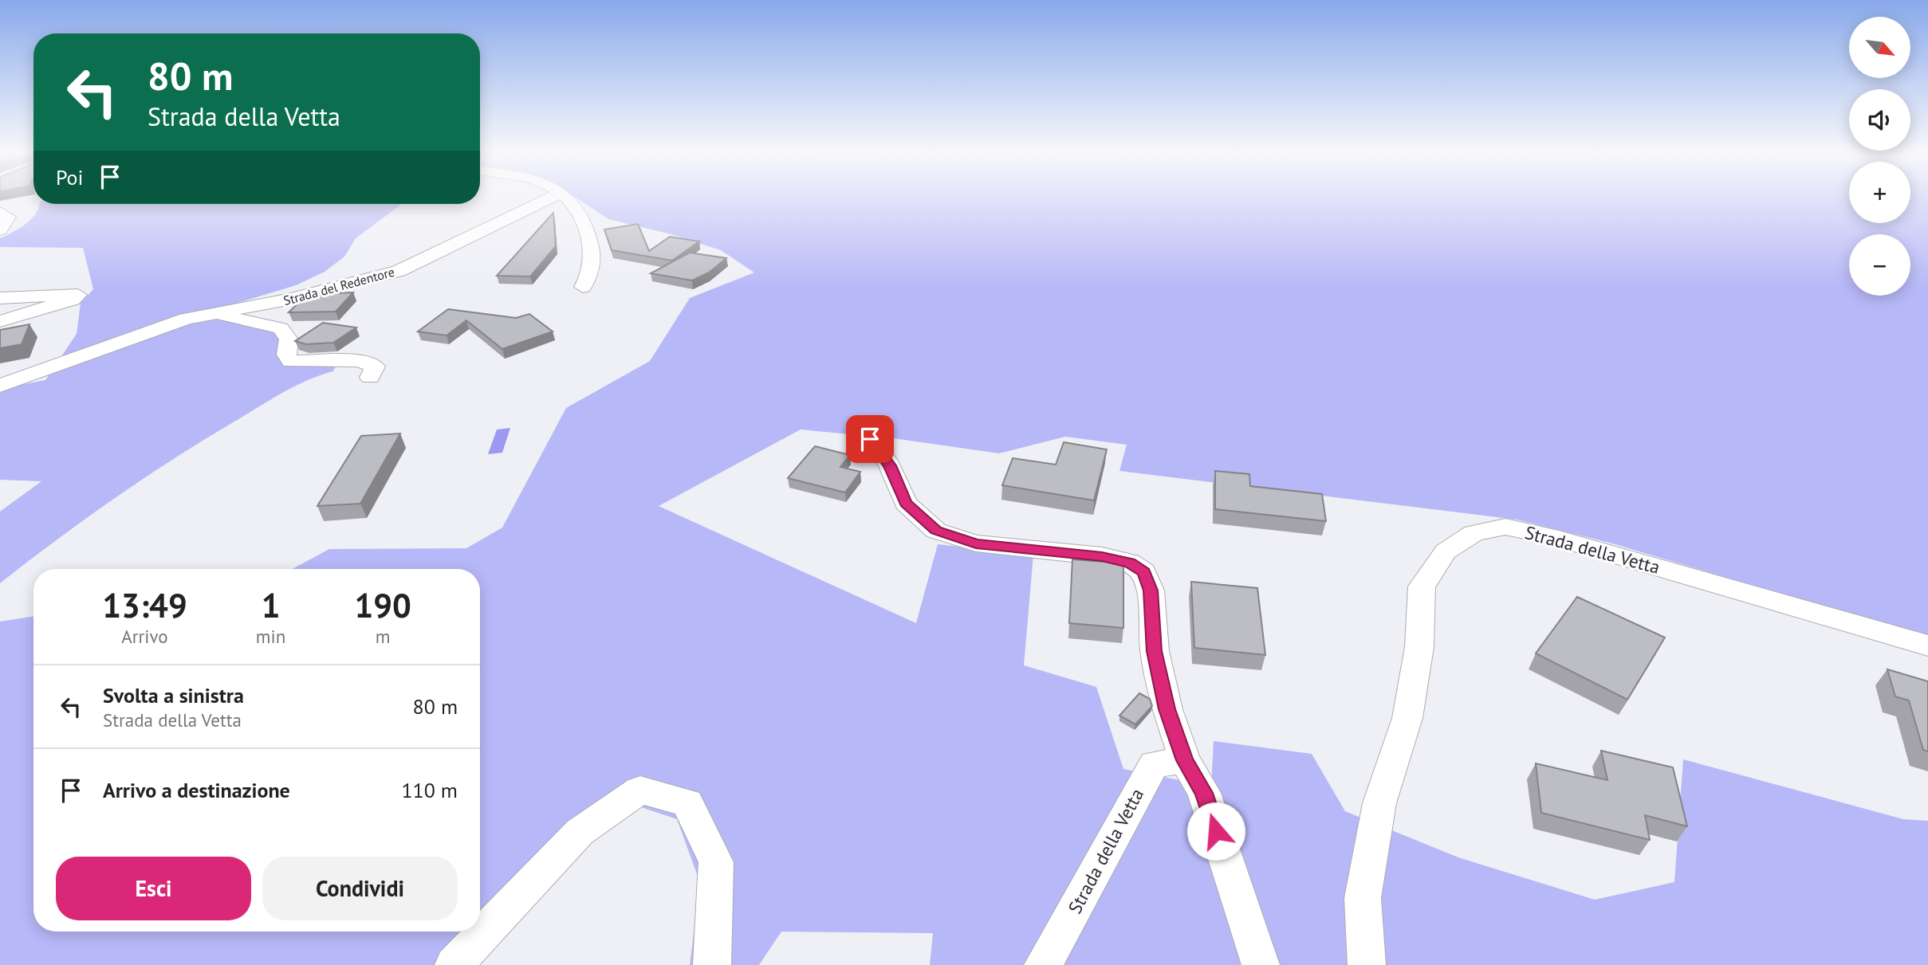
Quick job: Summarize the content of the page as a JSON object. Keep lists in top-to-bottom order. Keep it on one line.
{"streets":{"street":["Strada del Redentore","Strada della Vetta"]},"north":"bottom right","page":{"map_buttons":["+","−"],"turn":["80 m","Strada della Vetta"],"then":"Poi","eta":["13:49","Arrivo","1","min","190","m"],"list":[{"name":"Svolta a sinistra","note":"Strada della Vetta","value":"80 m"},{"name":"Arrivo a destinazione","value":"110 m"}],"buttons":["Esci","Condividi"]}}
